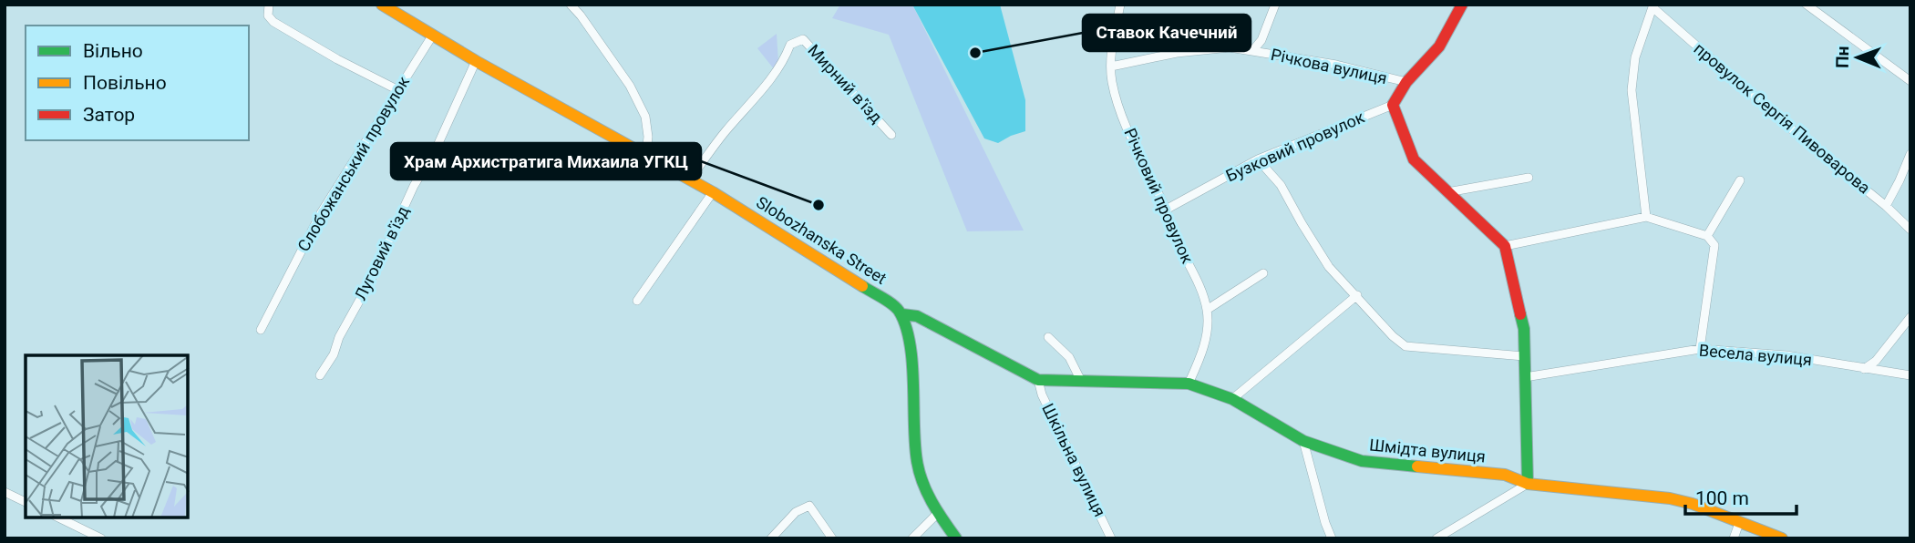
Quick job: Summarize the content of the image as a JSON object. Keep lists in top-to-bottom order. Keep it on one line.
{"streets":{"street":["Річкова вулиця","Мирний в'їзд","провулок Сергія Пивоварова","Бузковий провулок","Слобожанський провулок","Річковий провулок","Slobozhanska Street","Луговий в'їзд","Весела вулиця","Шмідта вулиця","Шкільна вулиця"]},"crossings":[["Річкова вулиця","Річковий провулок"],["Мирний в'їзд","Slobozhanska Street"],["Бузковий провулок","Річковий провулок"],["Слобожанський провулок","Slobozhanska Street"],["Річковий провулок","Шмідта вулиця"],["Slobozhanska Street","Луговий в'їзд"],["Slobozhanska Street","Шмідта вулиця"],["Шмідта вулиця","Шкільна вулиця"]],"places":["Ставок Качечний","Храм Архистратига Михаила УГКЦ"],"legend":["Вільно","Повільно","Затор"],"scale_bar":"100 m","north":"left"}
